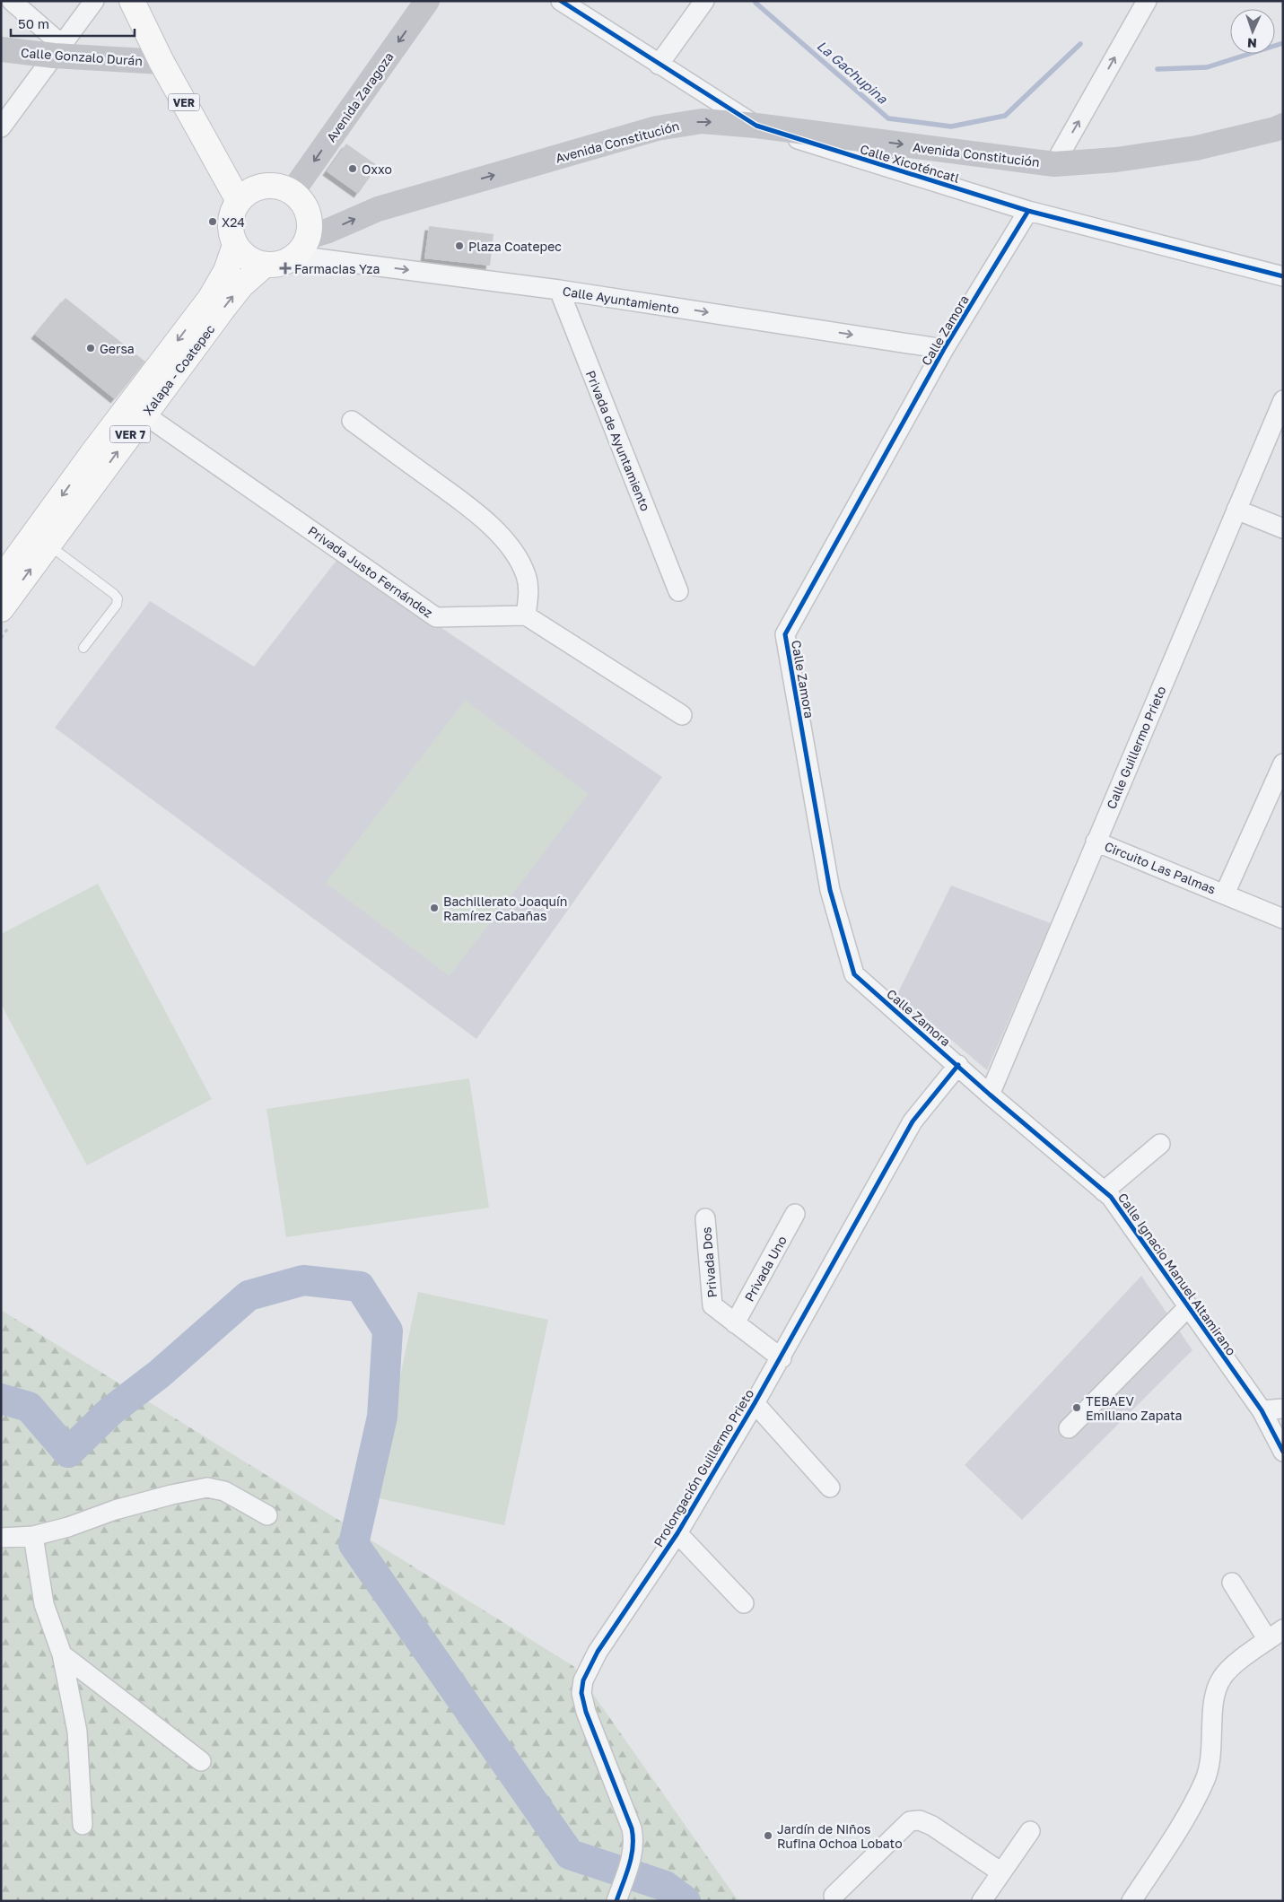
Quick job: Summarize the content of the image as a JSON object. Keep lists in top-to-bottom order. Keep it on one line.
{"streets":{"main road":["Calle Gonzalo Durán","Avenida Zaragoza","VER","Avenida Constitución","Xalapa - Coatepec","VER 7"],"street":["Calle Xicoténcatl","Calle Ayuntamiento","Calle Zamora","Privada de Ayuntamiento","Privada Justo Fernández","Calle Guillermo Prieto","Circuito Las Palmas","Privada Dos","Privada Uno","Calle Ignacio Manuel Altamirano","Prolongación Guillermo Prieto"]},"crossings":[["Calle Gonzalo Durán","VER"],["Avenida Zaragoza","VER"],["Avenida Zaragoza","Avenida Constitución"],["Avenida Zaragoza","Calle Ayuntamiento"],["Avenida Zaragoza","Xalapa - Coatepec"],["VER","Avenida Constitución"],["VER","Calle Ayuntamiento"],["VER","Xalapa - Coatepec"],["Avenida Constitución","Calle Xicoténcatl"],["Avenida Constitución","Calle Ayuntamiento"],["Avenida Constitución","Xalapa - Coatepec"],["Calle Xicoténcatl","Calle Zamora"],["Calle Ayuntamiento","Calle Zamora"],["Calle Ayuntamiento","Xalapa - Coatepec"],["Calle Ayuntamiento","Privada de Ayuntamiento"],["Calle Zamora","Calle Guillermo Prieto"],["Calle Zamora","Calle Ignacio Manuel Altamirano"],["Calle Zamora","Prolongación Guillermo Prieto"],["Xalapa - Coatepec","Privada Justo Fernández"],["Calle Guillermo Prieto","Circuito Las Palmas"],["Calle Guillermo Prieto","Calle Ignacio Manuel Altamirano"],["Privada Dos","Privada Uno"]],"one_way":["Avenida Zaragoza","Avenida Constitución","Calle Ayuntamiento"],"water":["La Gachupina"],"places":{"other":["Oxxo","X24","Plaza Coatepec","Gersa","Bachillerato Joaquín Ramírez Cabañas","TEBAEV Emiliano Zapata","Jardín de Niños Rufina Ochoa Lobato"],"health":["Farmacias Yza"]},"scale_bar":"50 m","north":"bottom"}
